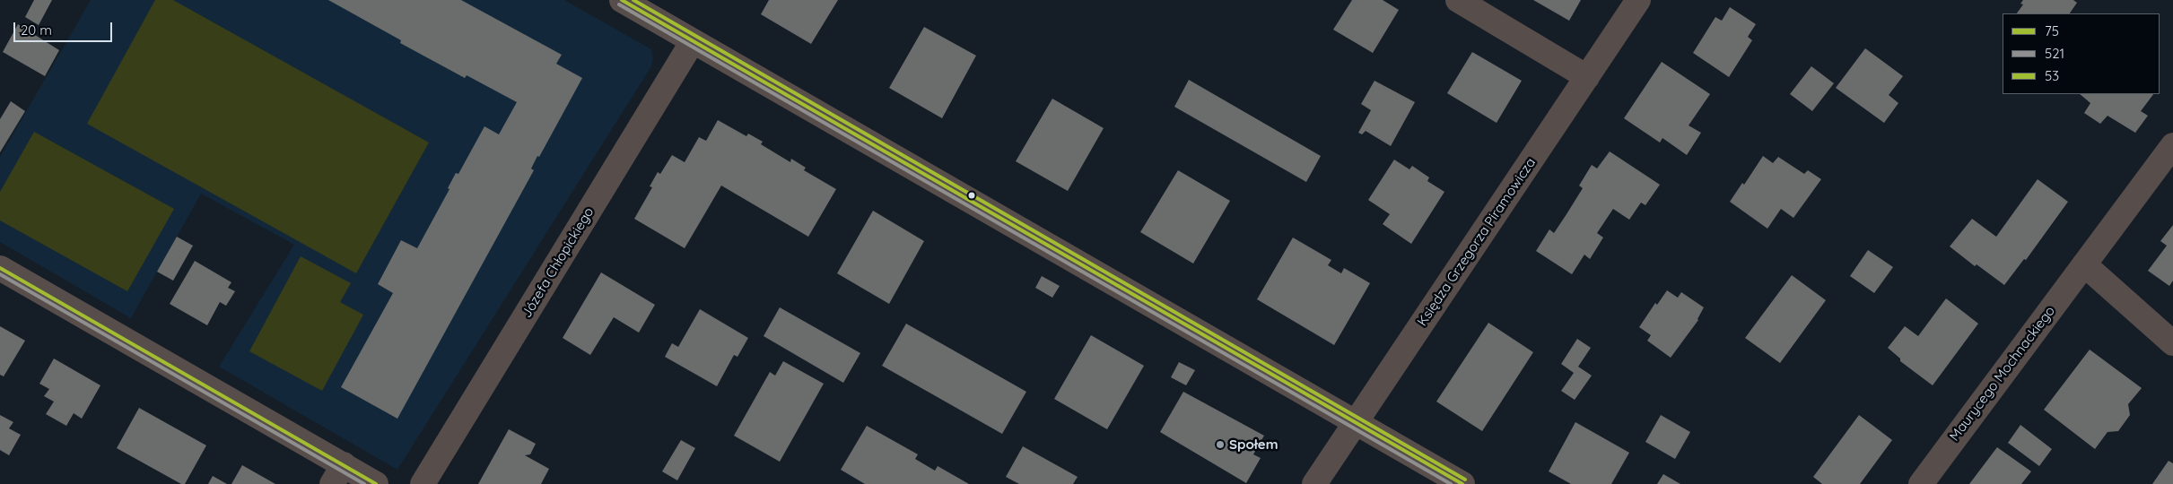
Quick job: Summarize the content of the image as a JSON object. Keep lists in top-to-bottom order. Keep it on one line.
{"streets":{"street":["Księdza Grzegorza Piramowicza","Józefa Chłopickiego","Maurycego Mochnackiego"]},"places":["Społem"],"lines":["transit line 75","transit line 53","transit line 521"],"legend":["75","521","53"],"scale_bar":"20 m"}
